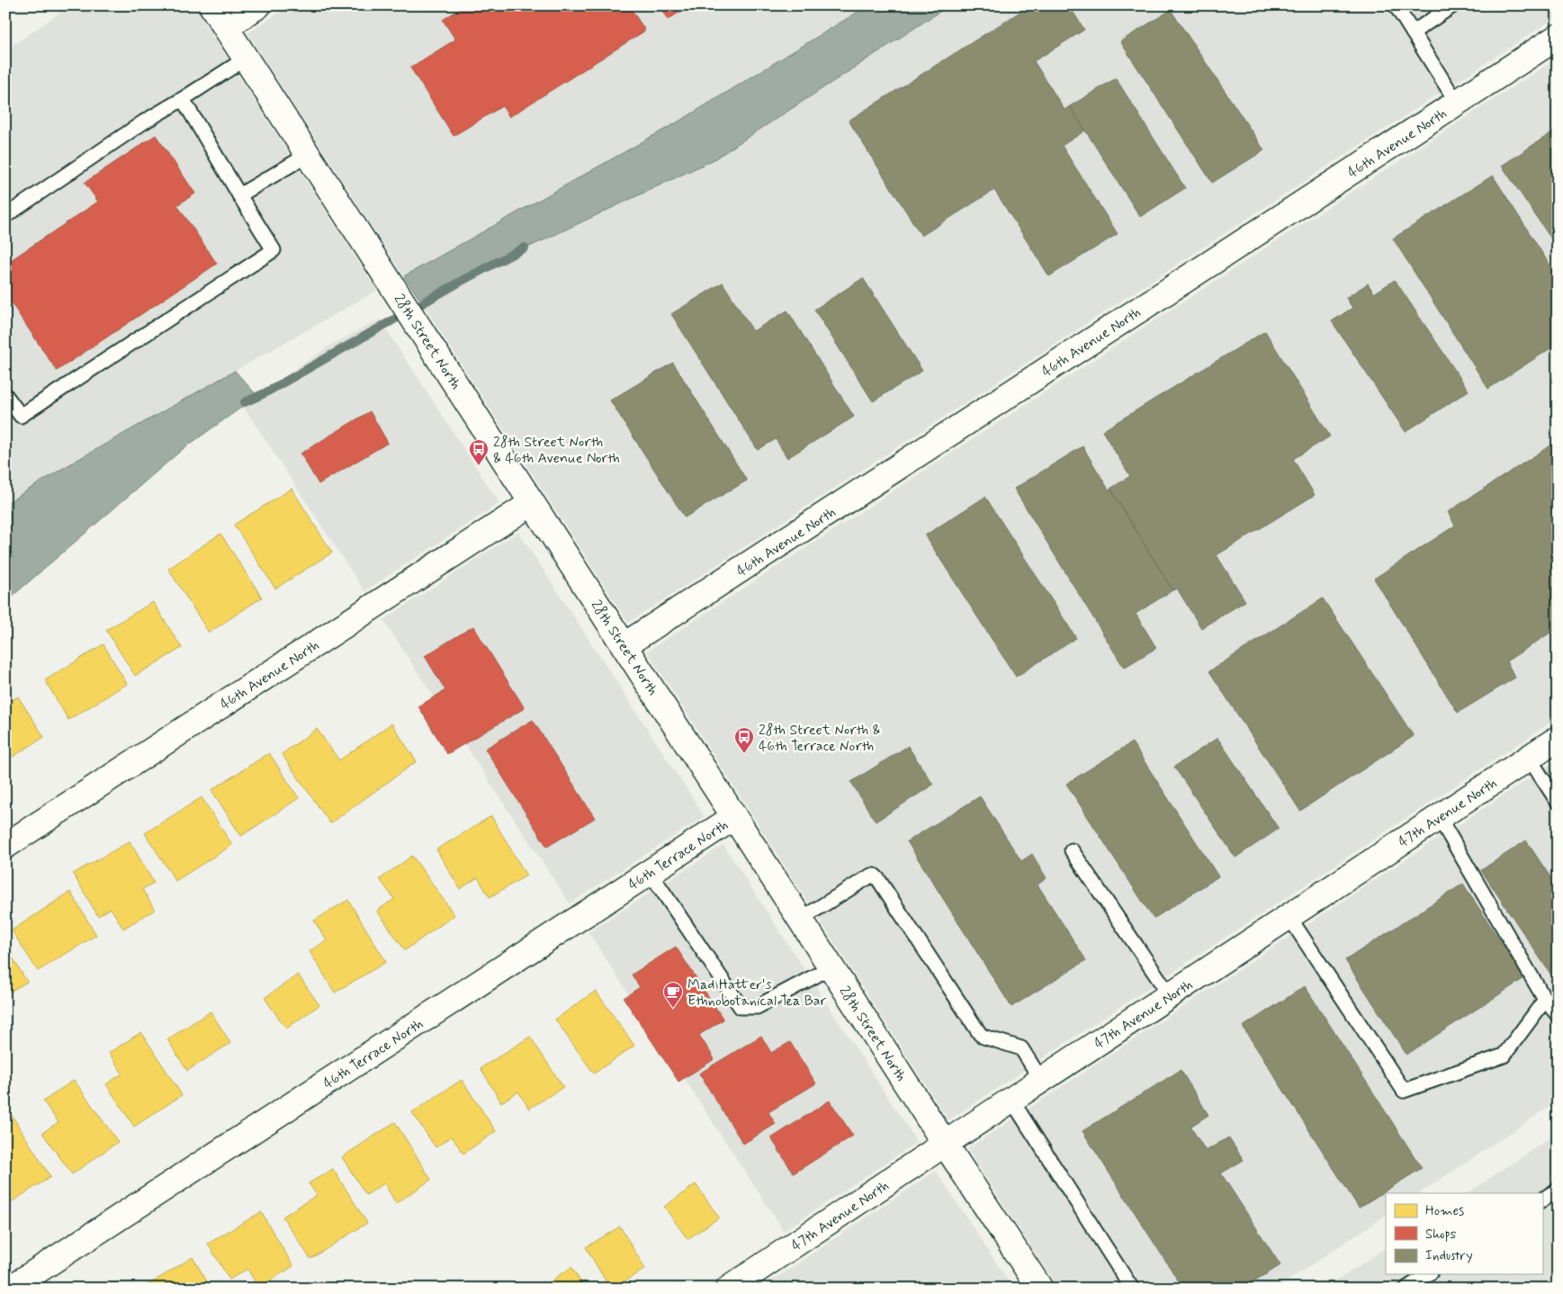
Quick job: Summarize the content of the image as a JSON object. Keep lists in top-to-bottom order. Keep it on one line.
{"streets":{"street":["46th Avenue North","28th Street North","47th Avenue North","46th Terrace North"]},"crossings":[["46th Avenue North","28th Street North"],["28th Street North","47th Avenue North"],["28th Street North","46th Terrace North"]],"places":{"bus stop":["28th Street North & 46th Avenue North","28th Street North & 46th Terrace North"],"cafe":["Mad Hatter's Ethnobotanical Tea Bar"]},"legend":["Homes","Shops","Industry"]}
